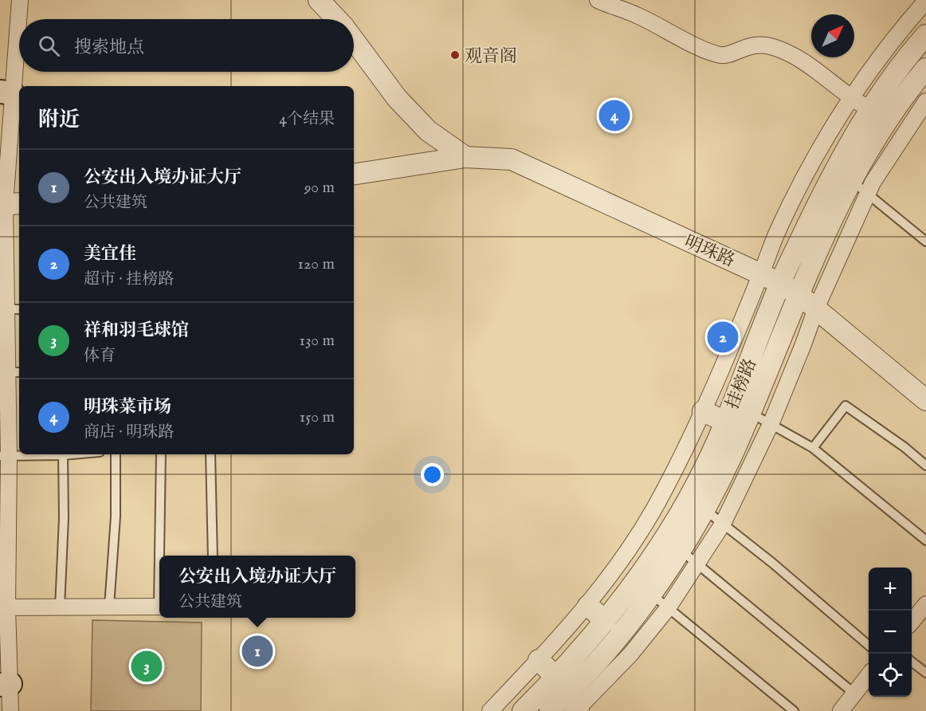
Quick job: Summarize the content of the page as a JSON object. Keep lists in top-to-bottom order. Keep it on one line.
{"streets":{"street":["明珠路","挂榜路"]},"crossings":[["明珠路","挂榜路"]],"places":["观音阁"],"north":"top right","page":{"search":"搜索地点","heading":["附近","4个结果"],"pins":["4","2","1","3"],"list":[{"mark":"1","name":"公安出入境办证大厅","note":"公共建筑","value":"90 m"},{"mark":"2","name":"美宜佳","note":"超市 · 挂榜路","value":"120 m"},{"mark":"3","name":"祥和羽毛球馆","note":"体育","value":"130 m"},{"mark":"4","name":"明珠菜市场","note":"商店 · 明珠路","value":"150 m"}],"popup":["公安出入境办证大厅","公共建筑"],"map_buttons":["+","−"]}}
